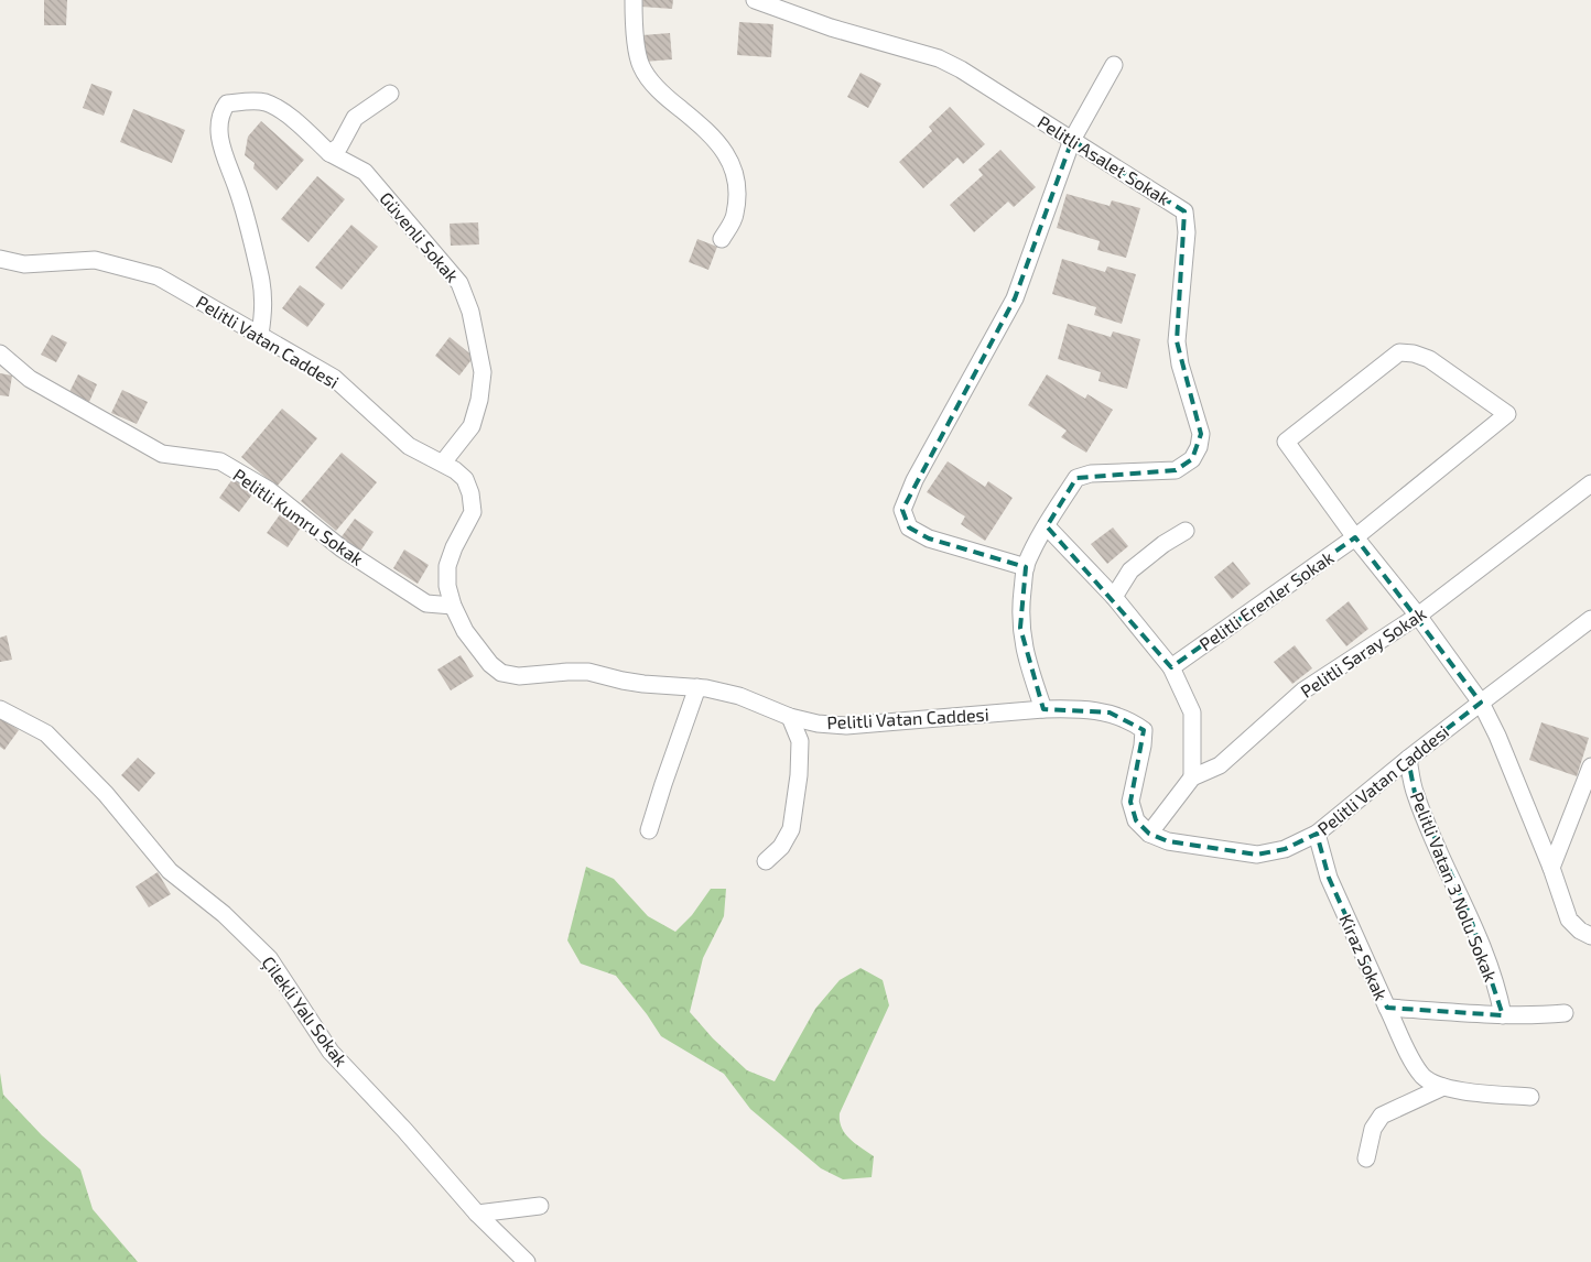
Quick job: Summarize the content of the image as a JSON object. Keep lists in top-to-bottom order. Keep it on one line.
{"streets":{"street":["Pelitli Asalet Sokak","Güvenli Sokak","Pelitli Vatan Caddesi","Pelitli Kumru Sokak","Pelitli Erenler Sokak","Pelitli Saray Sokak","Pelitli Vatan 3 Nolu Sokak","Kiraz Sokak","Çilekli Yalı Sokak"]},"crossings":[["Pelitli Asalet Sokak","Pelitli Vatan Caddesi"],["Güvenli Sokak","Pelitli Vatan Caddesi"],["Pelitli Vatan Caddesi","Pelitli Kumru Sokak"],["Pelitli Vatan Caddesi","Pelitli Saray Sokak"],["Pelitli Vatan Caddesi","Pelitli Vatan 3 Nolu Sokak"],["Pelitli Vatan Caddesi","Kiraz Sokak"],["Pelitli Vatan 3 Nolu Sokak","Kiraz Sokak"]]}
